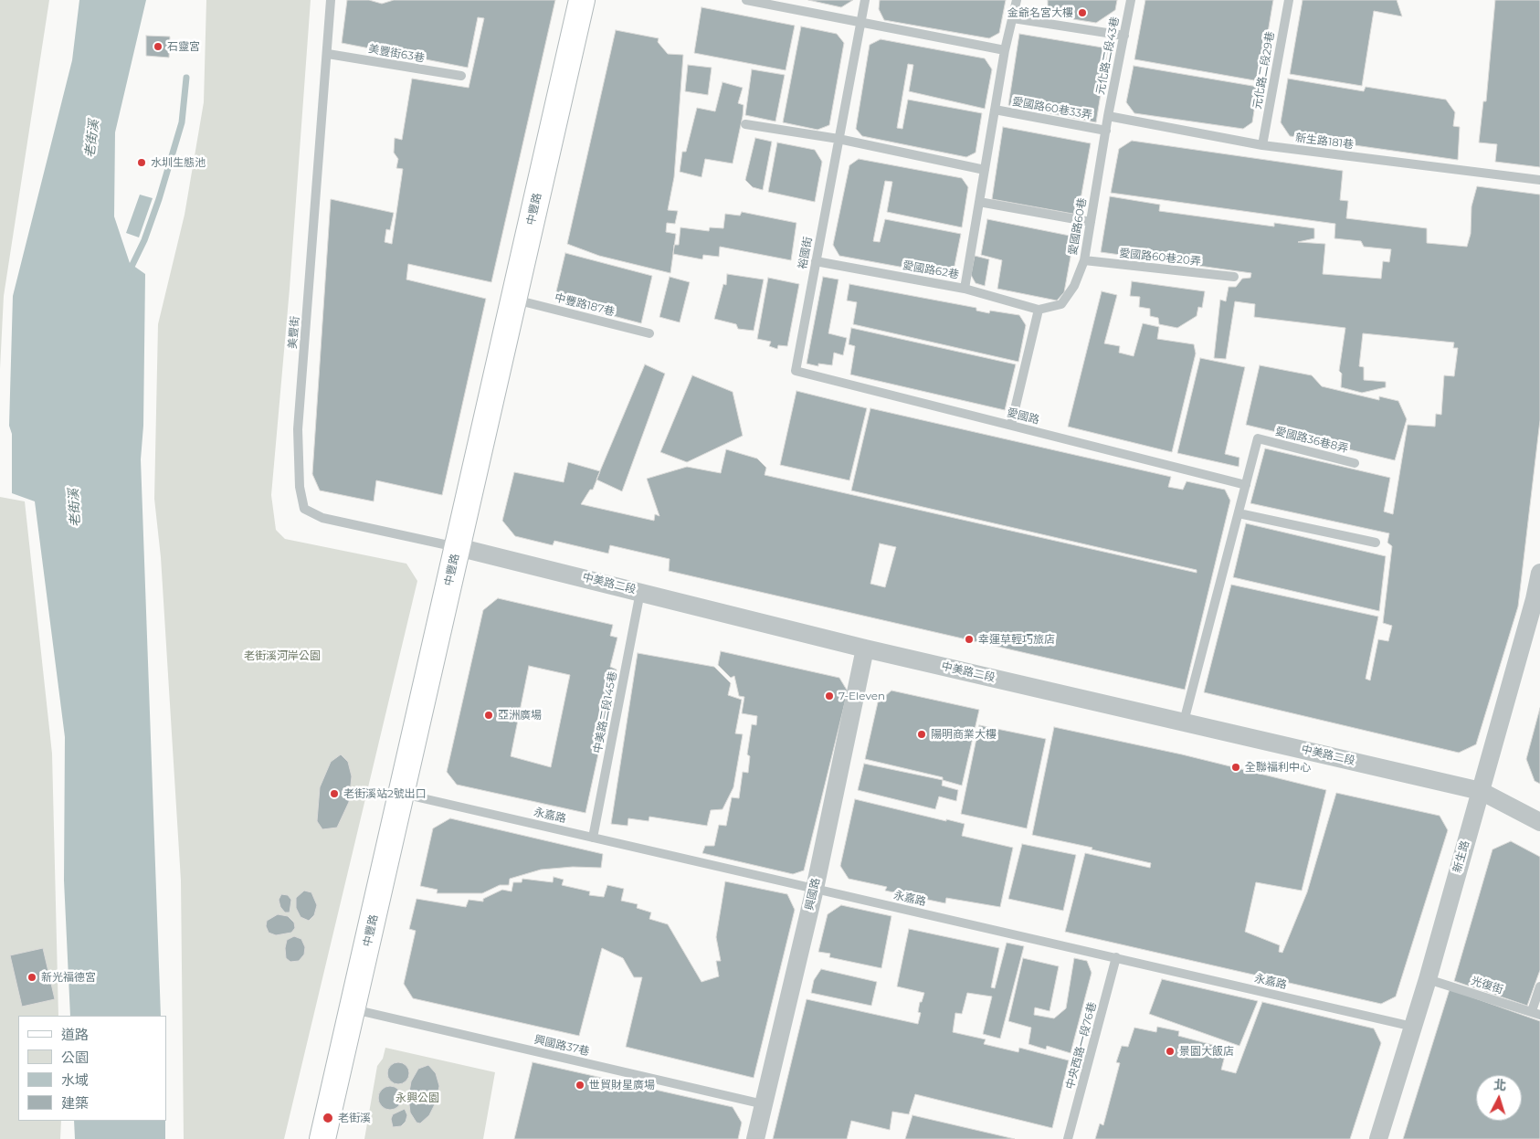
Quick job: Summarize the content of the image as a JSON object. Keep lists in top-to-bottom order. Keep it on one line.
{"streets":{"main road":["中豐路"],"street":["中美路二段","新生路","興國路"],"lane":["美豐街63巷","元化路二段43巷","元化路二段29巷","愛國路60巷33弄","新生路181巷","愛國路60巷","裕國街","愛國路60巷20弄","愛國路62巷","中豐路187巷","美豐街","愛國路","愛國路36巷8弄","中美路二段145巷","永嘉路","光復街","興國路37巷","中央西路一段76巷"]},"crossings":[["美豐街63巷","美豐街"],["元化路二段43巷","新生路181巷"],["元化路二段43巷","愛國路60巷"],["元化路二段29巷","新生路181巷"],["愛國路60巷33弄","愛國路60巷"],["新生路181巷","愛國路60巷"],["中豐路","中豐路187巷"],["中豐路","美豐街"],["中豐路","中美路二段"],["中豐路","永嘉路"],["中豐路","興國路37巷"],["愛國路60巷","愛國路60巷20弄"],["愛國路60巷","愛國路62巷"],["裕國街","愛國路62巷"],["裕國街","愛國路"],["美豐街","中美路二段"],["愛國路","愛國路36巷8弄"],["中美路二段","中美路二段145巷"],["中美路二段","新生路"],["中美路二段","興國路"],["中美路二段145巷","永嘉路"],["永嘉路","新生路"],["永嘉路","興國路"],["永嘉路","中央西路一段76巷"],["新生路","光復街"],["興國路","興國路37巷"]],"water":["老街溪"],"parks":["老街溪河岸公園","永興公園"],"places":["金爺名宮大樓","石靈宮","水圳生態池","幸運草輕巧旅店","7-Eleven","亞洲廣場","陽明商業大樓","全聯福利中心","老街溪站2號出口","新光福德宮","景園大飯店","世貿財星廣場","老街溪"],"legend":["道路","公園","水域","建築"],"north":"top"}
